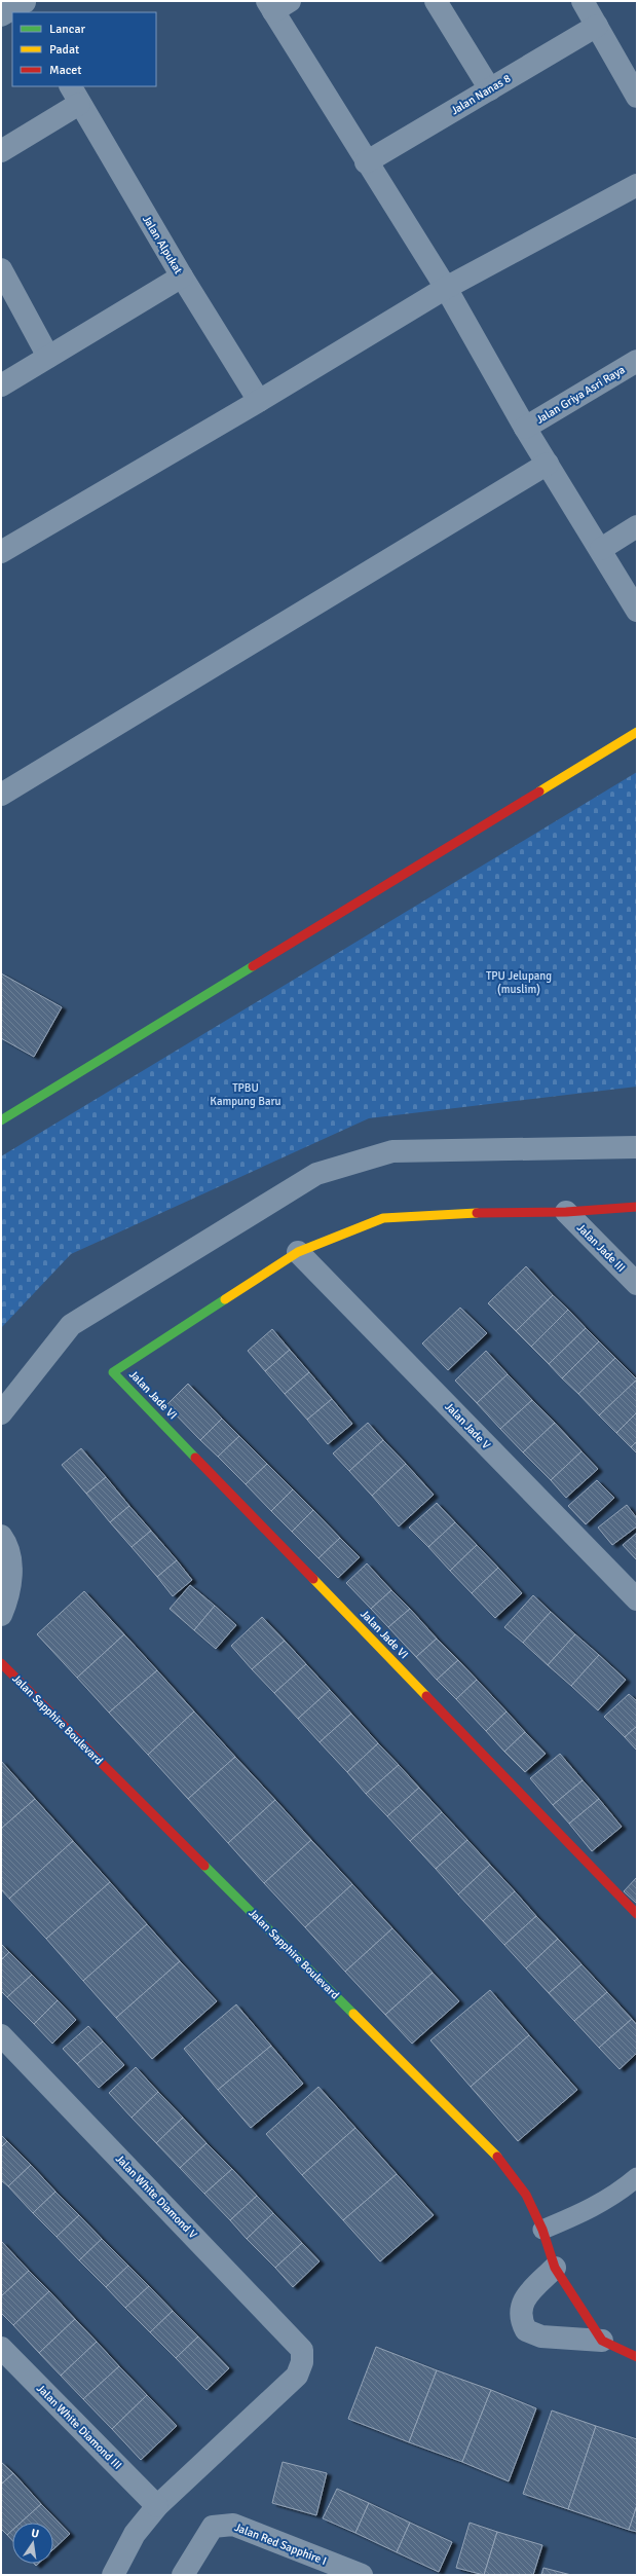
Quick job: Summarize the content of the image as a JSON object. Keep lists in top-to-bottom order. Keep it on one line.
{"streets":{"street":["Jalan Nanas 8","Jalan Alpukat","Jalan Griya Asri Raya","Jalan Jade III","Jalan Jade VI","Jalan Jade V","Jalan Sapphire Boulevard","Jalan White Diamond V","Jalan White Diamond III","Jalan Red Sapphire I"]},"crossings":[["Jalan Jade VI","Jalan Jade V"],["Jalan White Diamond V","Jalan White Diamond III"]],"parks":["TPU Jelupang (muslim)","TPBU Kampung Baru"],"legend":["Lancar","Padat","Macet"],"north":"top"}
